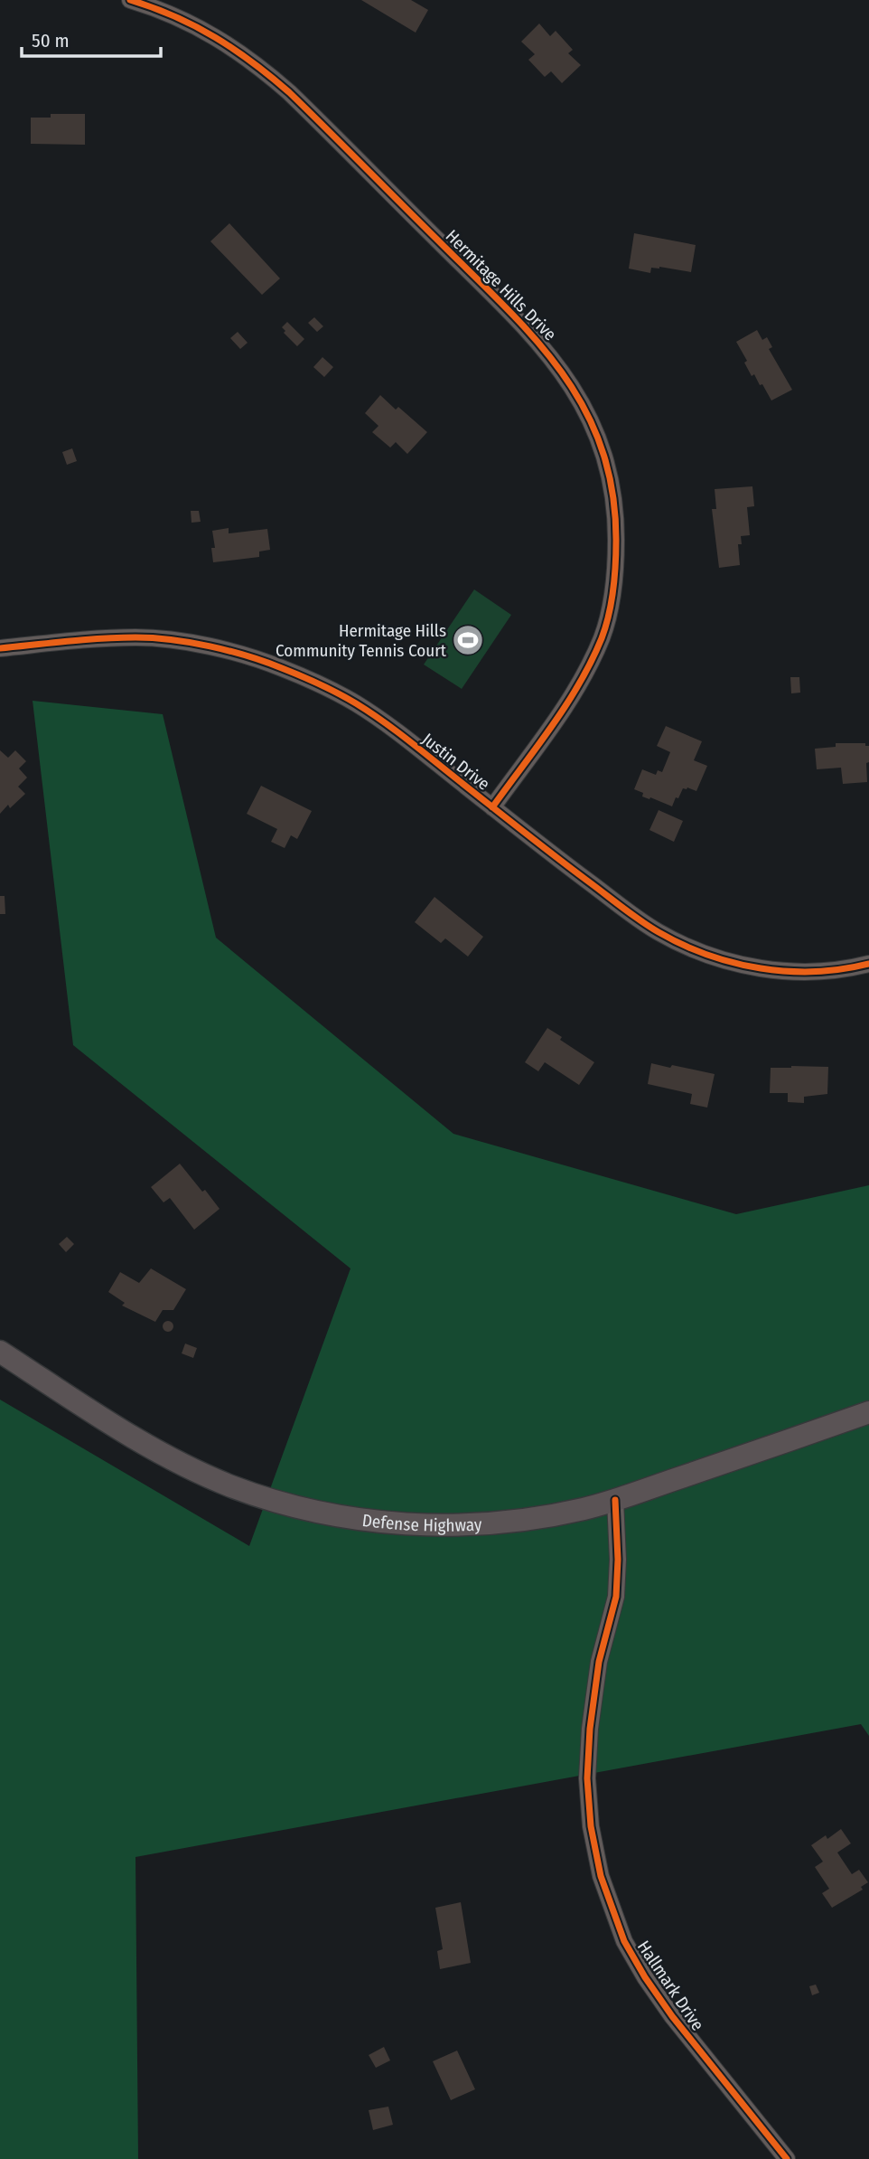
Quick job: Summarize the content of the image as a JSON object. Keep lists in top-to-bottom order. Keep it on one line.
{"streets":{"main road":["Defense Highway"],"street":["Hermitage Hills Drive","Justin Drive","Hallmark Drive"]},"crossings":[["Hermitage Hills Drive","Justin Drive"],["Defense Highway","Hallmark Drive"]],"places":{"sports":["Hermitage Hills Community Tennis Court"]},"scale_bar":"50 m"}
